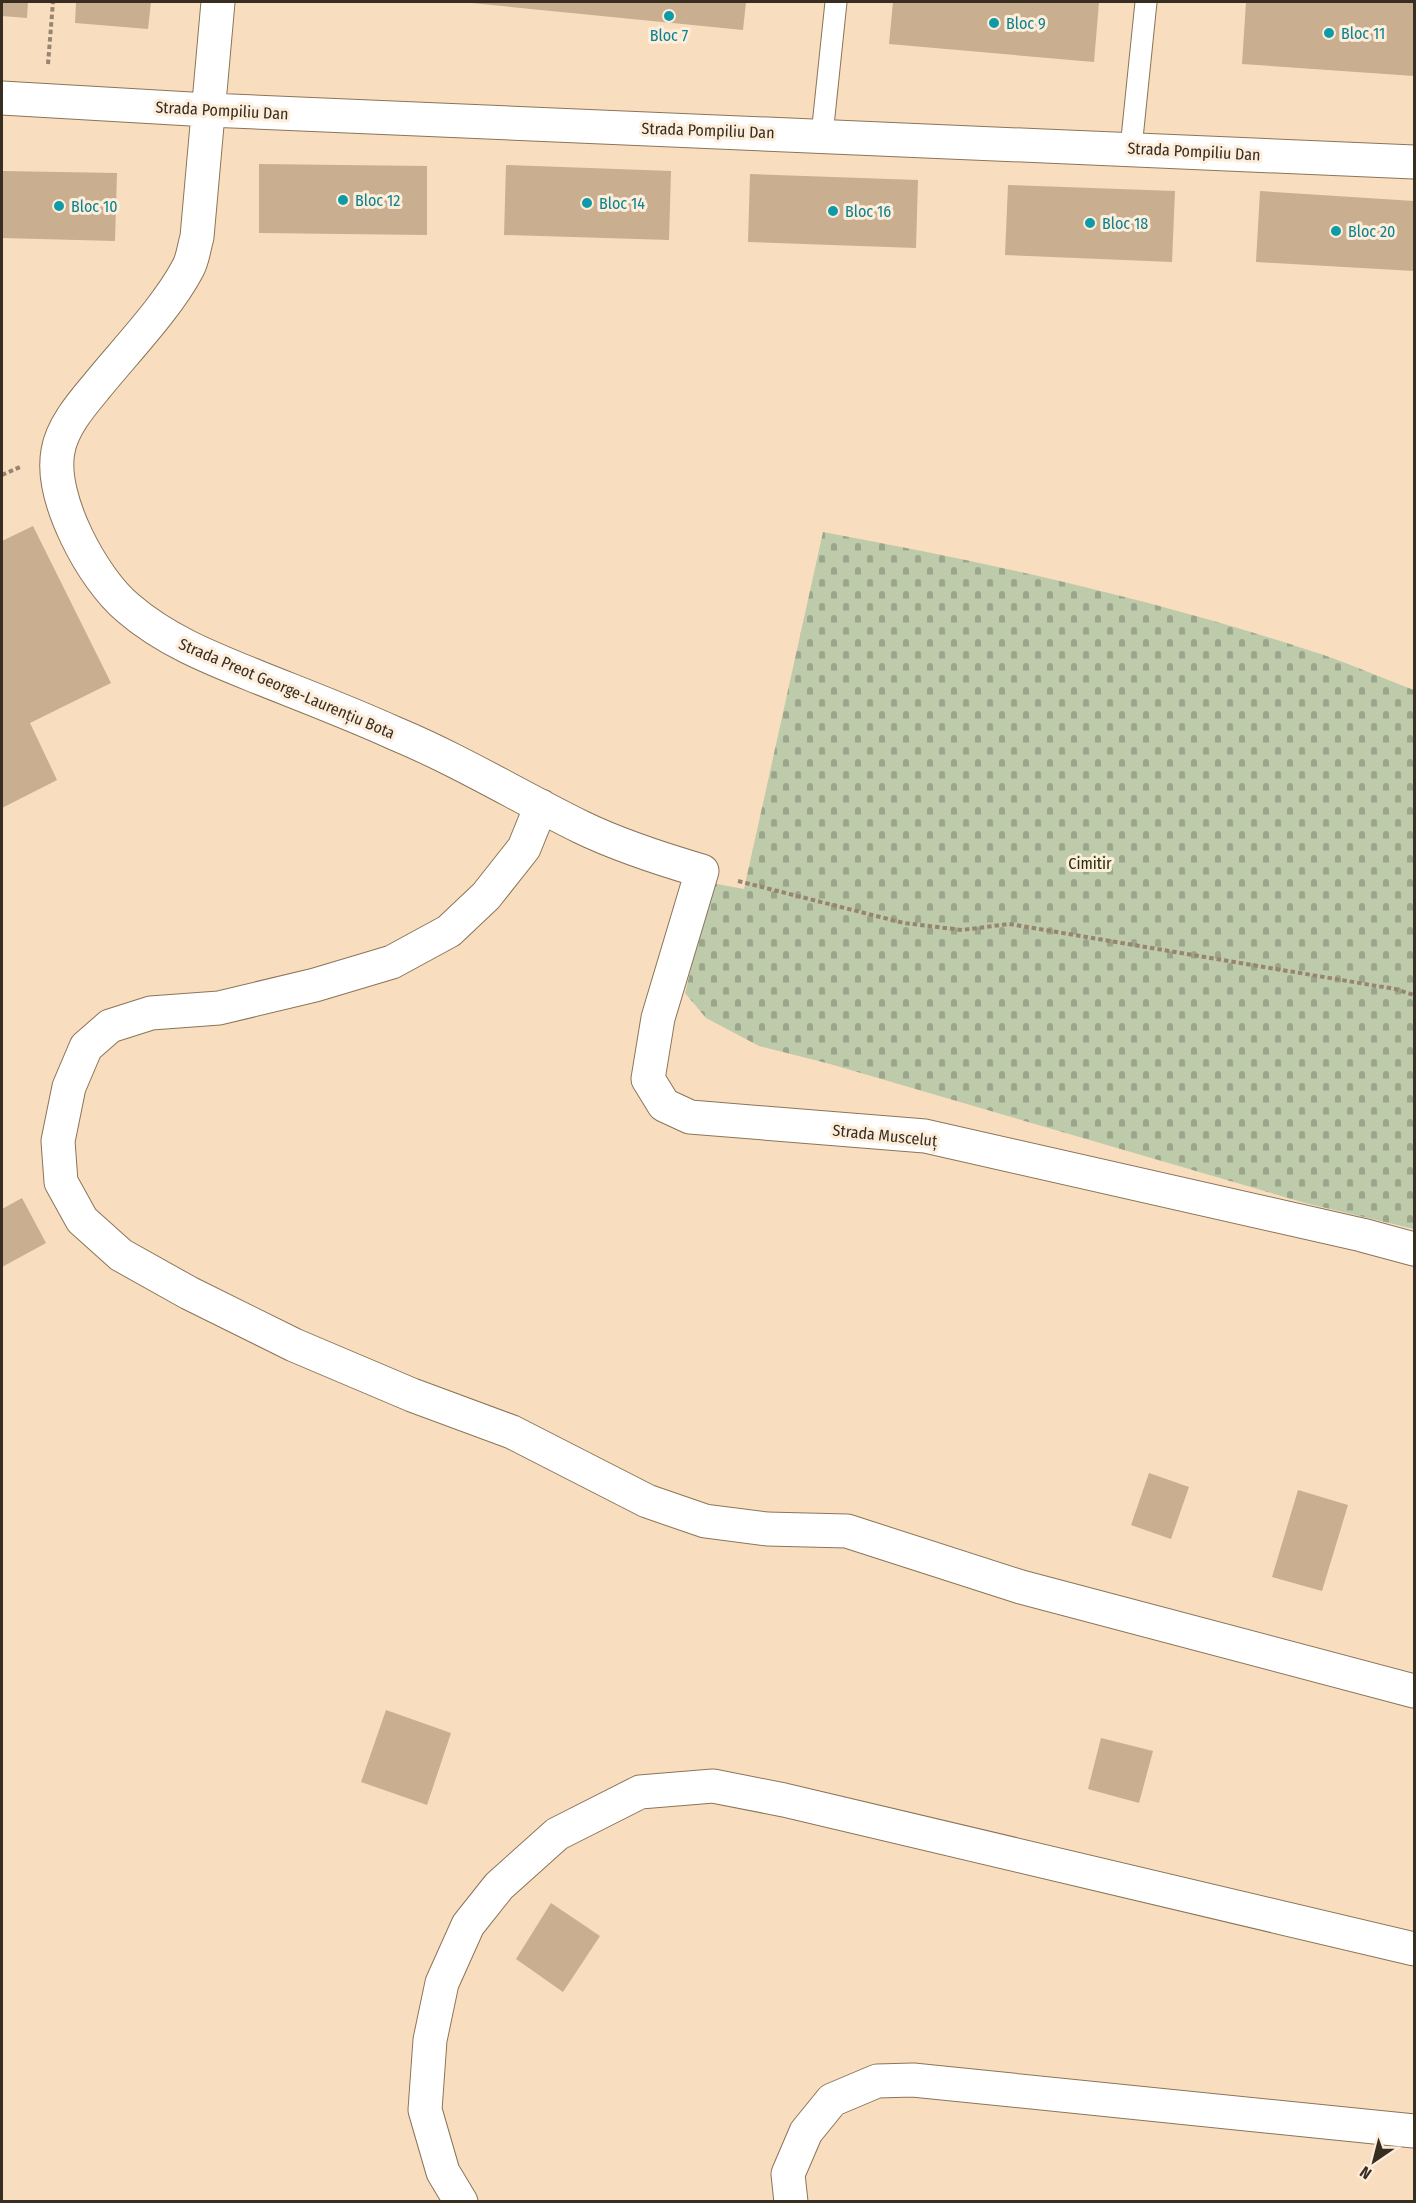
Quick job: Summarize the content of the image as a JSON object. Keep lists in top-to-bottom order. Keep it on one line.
{"streets":{"street":["Strada Pompiliu Dan","Strada Preot George-Laurențiu Bota","Strada Musceluț"]},"crossings":[["Strada Pompiliu Dan","Strada Preot George-Laurențiu Bota"],["Strada Preot George-Laurențiu Bota","Strada Musceluț"]],"parks":["Cimitir"],"places":["Bloc 7","Bloc 9","Bloc 11","Bloc 12","Bloc 14","Bloc 10","Bloc 16","Bloc 18","Bloc 20"],"north":"bottom left"}
